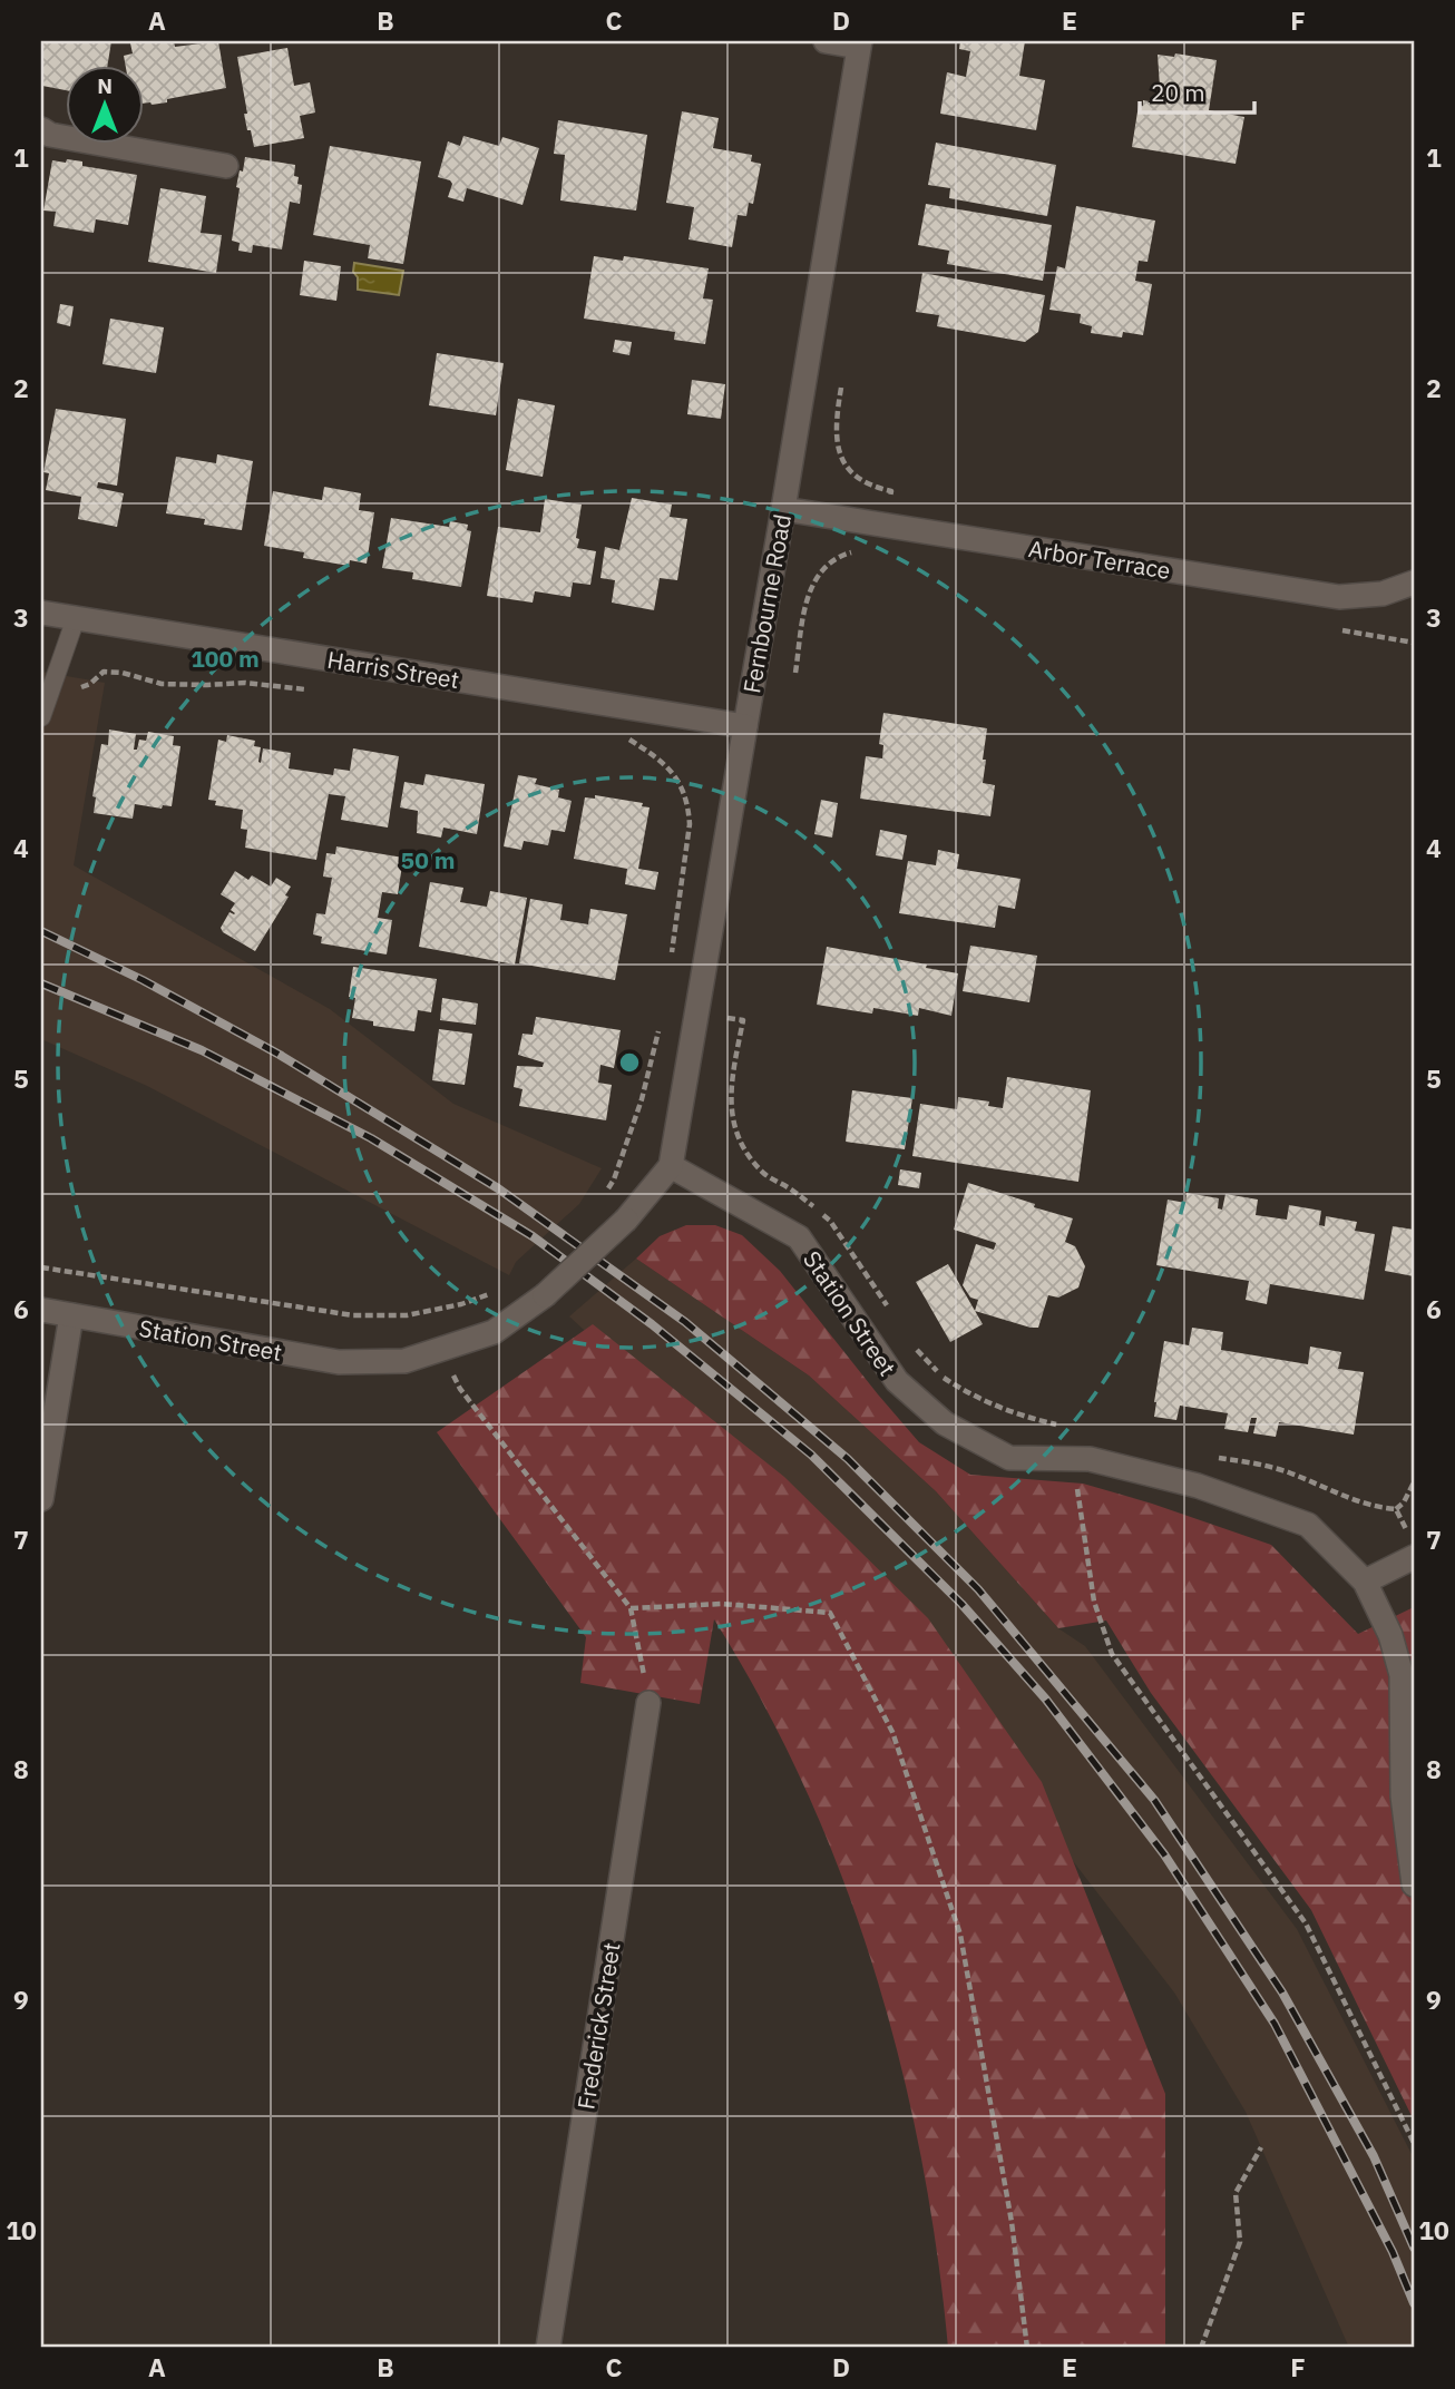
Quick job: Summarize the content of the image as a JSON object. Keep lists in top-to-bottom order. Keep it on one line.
{"streets":{"street":["Arbor Terrace","Fernbourne Road","Harris Street","Station Street","Frederick Street"]},"crossings":[["Arbor Terrace","Fernbourne Road"],["Fernbourne Road","Harris Street"],["Fernbourne Road","Station Street"]],"scale_bar":"20 m","north":"top","grid":{"columns":["A","B","C","D","E","F"],"rows":["1","2","3","4","5","6","7","8","9","10"]},"rings":["100 m","50 m"]}
